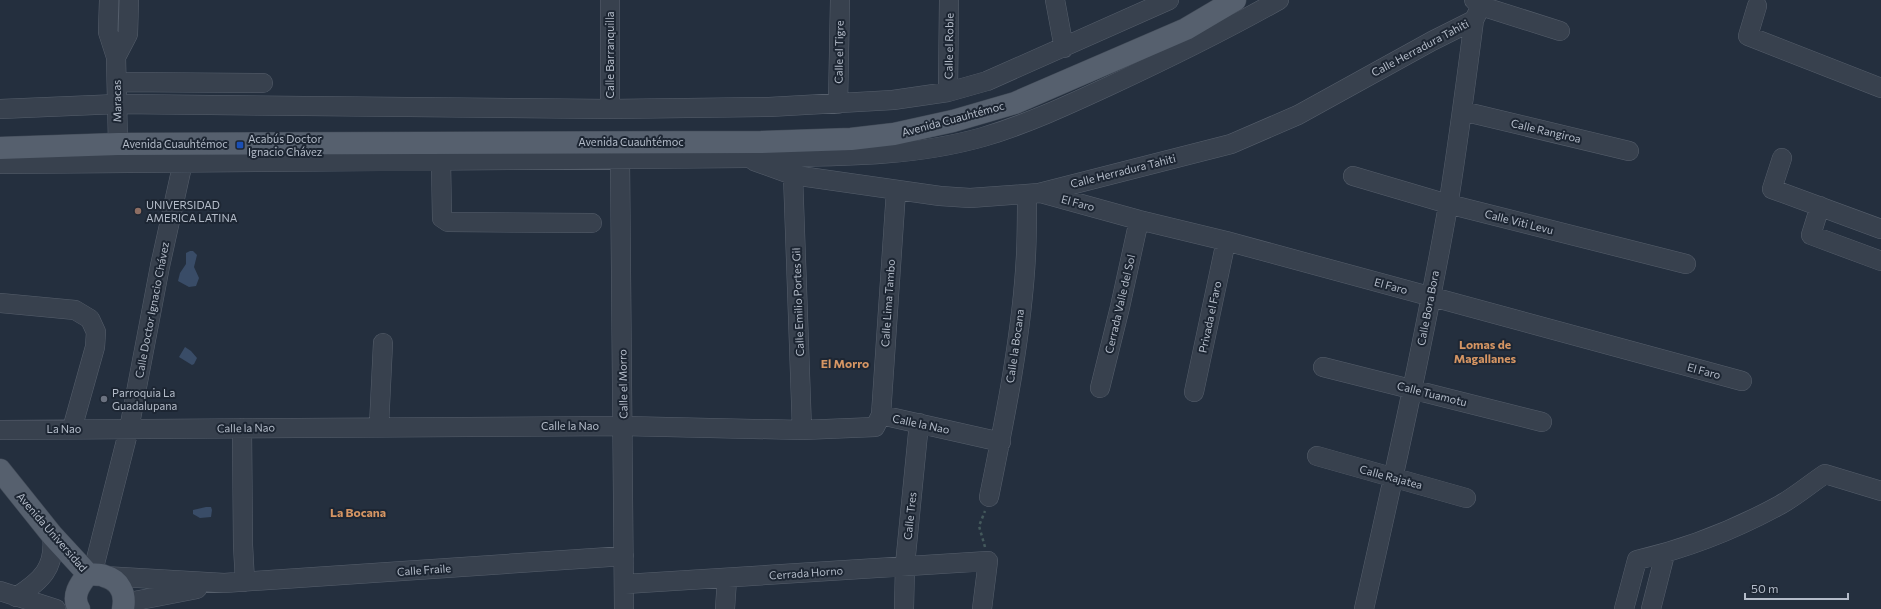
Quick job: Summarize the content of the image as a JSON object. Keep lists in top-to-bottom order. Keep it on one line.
{"streets":{"main road":["Avenida Cuauhtémoc","Avenida Universidad"],"street":["Calle el Roble","Calle Herradura Tahiti","Calle el Tigre","Calle Barranquilla","Maracas","Calle Rangiroa","El Faro","Calle Viti Levu","Calle Emilio Portes Gil","Calle Lima Tambo","Cerrada Valle del Sol","Calle Bora Bora","Calle Doctor Ignacio Chávez","Privada el Faro","Calle la Bocana","Calle el Morro","Calle Tuamotu","Calle la Nao","La Nao","Calle Rajatea","Calle Tres","Calle Fraile","Cerrada Horno"]},"crossings":[["Calle Herradura Tahiti","El Faro"],["Calle Herradura Tahiti","Calle Emilio Portes Gil"],["Calle Herradura Tahiti","Calle Lima Tambo"],["Calle Herradura Tahiti","Calle Bora Bora"],["Calle Herradura Tahiti","Calle la Bocana"],["Maracas","Avenida Cuauhtémoc"],["Calle Rangiroa","Calle Bora Bora"],["El Faro","Cerrada Valle del Sol"],["El Faro","Calle Bora Bora"],["El Faro","Privada el Faro"],["El Faro","Calle la Bocana"],["Calle Viti Levu","Calle Bora Bora"],["Calle Emilio Portes Gil","Calle la Nao"],["Calle Lima Tambo","Calle la Nao"],["Calle Bora Bora","Calle Tuamotu"],["Calle Bora Bora","Calle Rajatea"],["Calle Doctor Ignacio Chávez","Calle la Nao"],["Calle Doctor Ignacio Chávez","La Nao"],["Calle Doctor Ignacio Chávez","Avenida Universidad"],["Calle Doctor Ignacio Chávez","Calle Fraile"],["Calle la Bocana","Calle la Nao"],["Calle el Morro","Calle la Nao"],["Calle el Morro","Calle Fraile"],["Calle el Morro","Cerrada Horno"],["Calle la Nao","La Nao"],["Calle la Nao","Calle Tres"],["Calle Tres","Cerrada Horno"],["Avenida Universidad","Calle Fraile"]],"districts":["Lomas de Magallanes","El Morro","La Bocana"],"places":{"transit":["Acabús Doctor Ignacio Chávez"],"other":["UNIVERSIDAD AMERICA LATINA","Parroquia La Guadalupana"]},"scale_bar":"50 m"}
